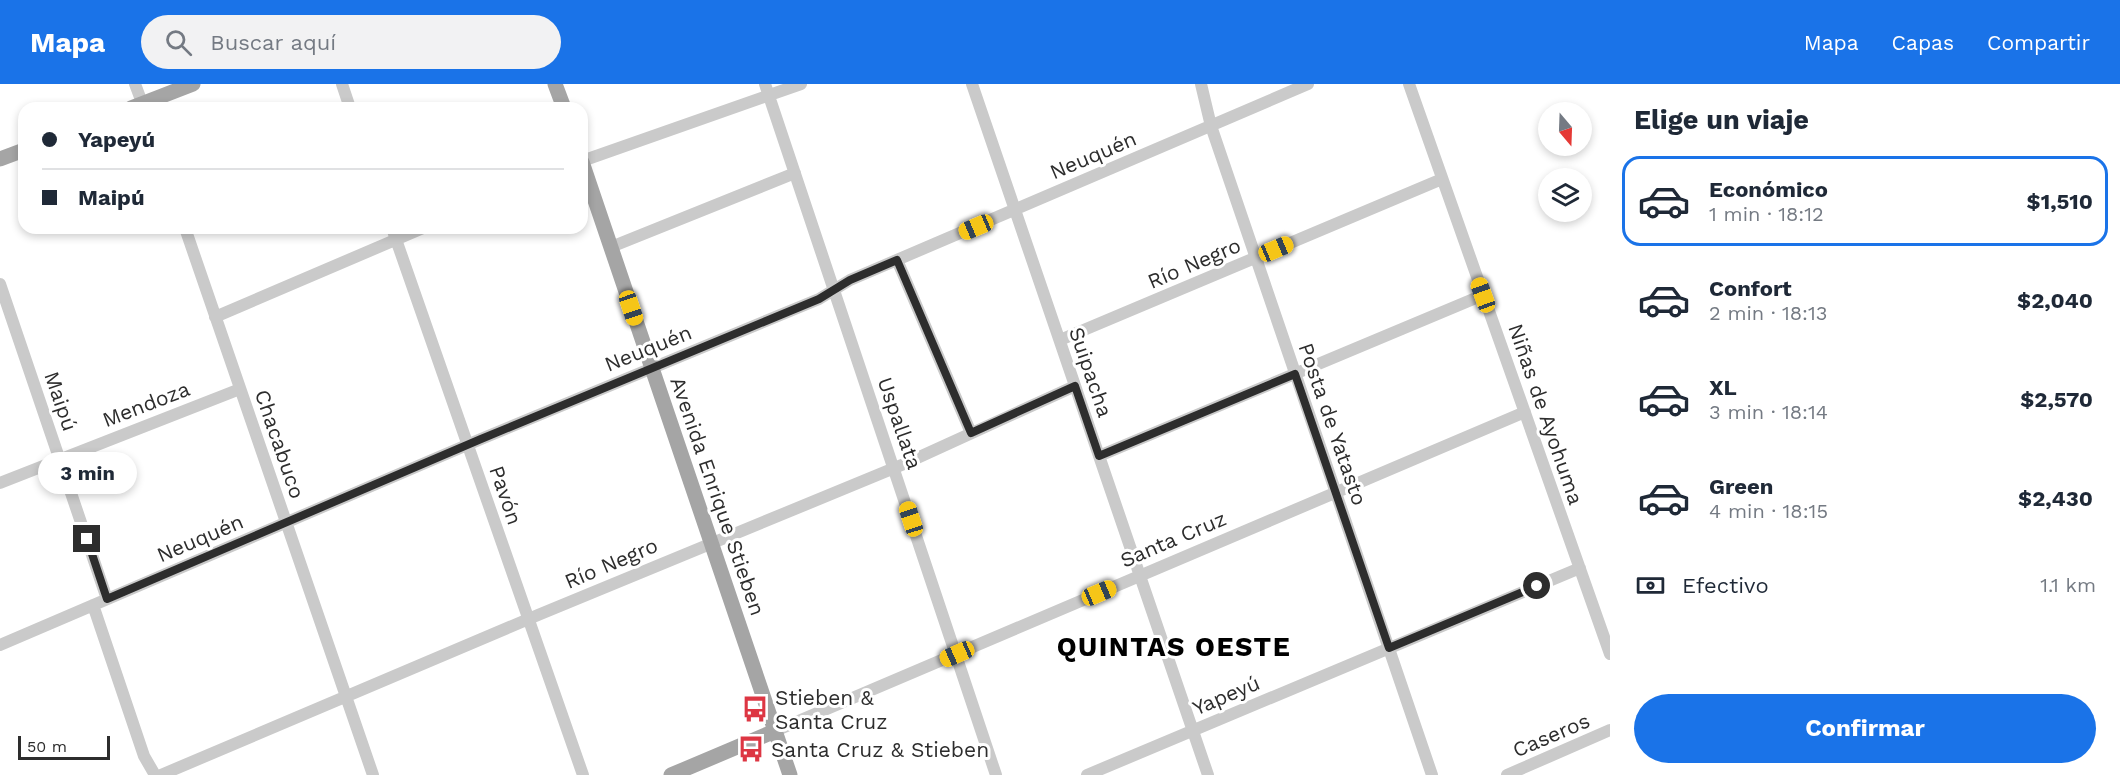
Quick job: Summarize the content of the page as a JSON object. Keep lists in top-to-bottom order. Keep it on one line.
{"streets":{"main road":["Avenida Enrique Stieben","Santa Cruz"],"street":["Neuquén","Río Negro","Suipacha","Maipú","Mendoza","Niñas de Ayohuma","Uspallata","Posta de Yatasto","Chacabuco","Pavón","Yapeyú","Caseros"]},"crossings":[["Neuquén","Suipacha"],["Neuquén","Maipú"],["Neuquén","Uspallata"],["Neuquén","Posta de Yatasto"],["Neuquén","Chacabuco"],["Neuquén","Pavón"],["Neuquén","Avenida Enrique Stieben"],["Río Negro","Suipacha"],["Río Negro","Niñas de Ayohuma"],["Río Negro","Uspallata"],["Río Negro","Posta de Yatasto"],["Río Negro","Chacabuco"],["Río Negro","Pavón"],["Río Negro","Avenida Enrique Stieben"],["Suipacha","Santa Cruz"],["Suipacha","Yapeyú"],["Maipú","Mendoza"],["Mendoza","Chacabuco"],["Niñas de Ayohuma","Santa Cruz"],["Niñas de Ayohuma","Yapeyú"],["Uspallata","Santa Cruz"],["Posta de Yatasto","Santa Cruz"],["Posta de Yatasto","Yapeyú"],["Avenida Enrique Stieben","Santa Cruz"]],"districts":["QUINTAS OESTE"],"places":{"bus stop":["Stieben & Santa Cruz","Santa Cruz & Stieben"]},"scale_bar":"50 m","north":"bottom","page":{"header":"Mapa","search":"Buscar aquí","nav":["Mapa","Capas","Compartir"],"heading":"Elige un viaje","banner":["Yapeyú","Maipú"],"list":[{"name":"Económico","note":"1 min · 18:12","value":"$1,510"},{"name":"Confort","note":"2 min · 18:13","value":"$2,040"},{"name":"XL","note":"3 min · 18:14","value":"$2,570"},{"name":"Green","note":"4 min · 18:15","value":"$2,430"}],"bubble":"3 min","pay":["Efectivo","1.1 km"],"buttons":"Confirmar","scale":"50 m"}}
